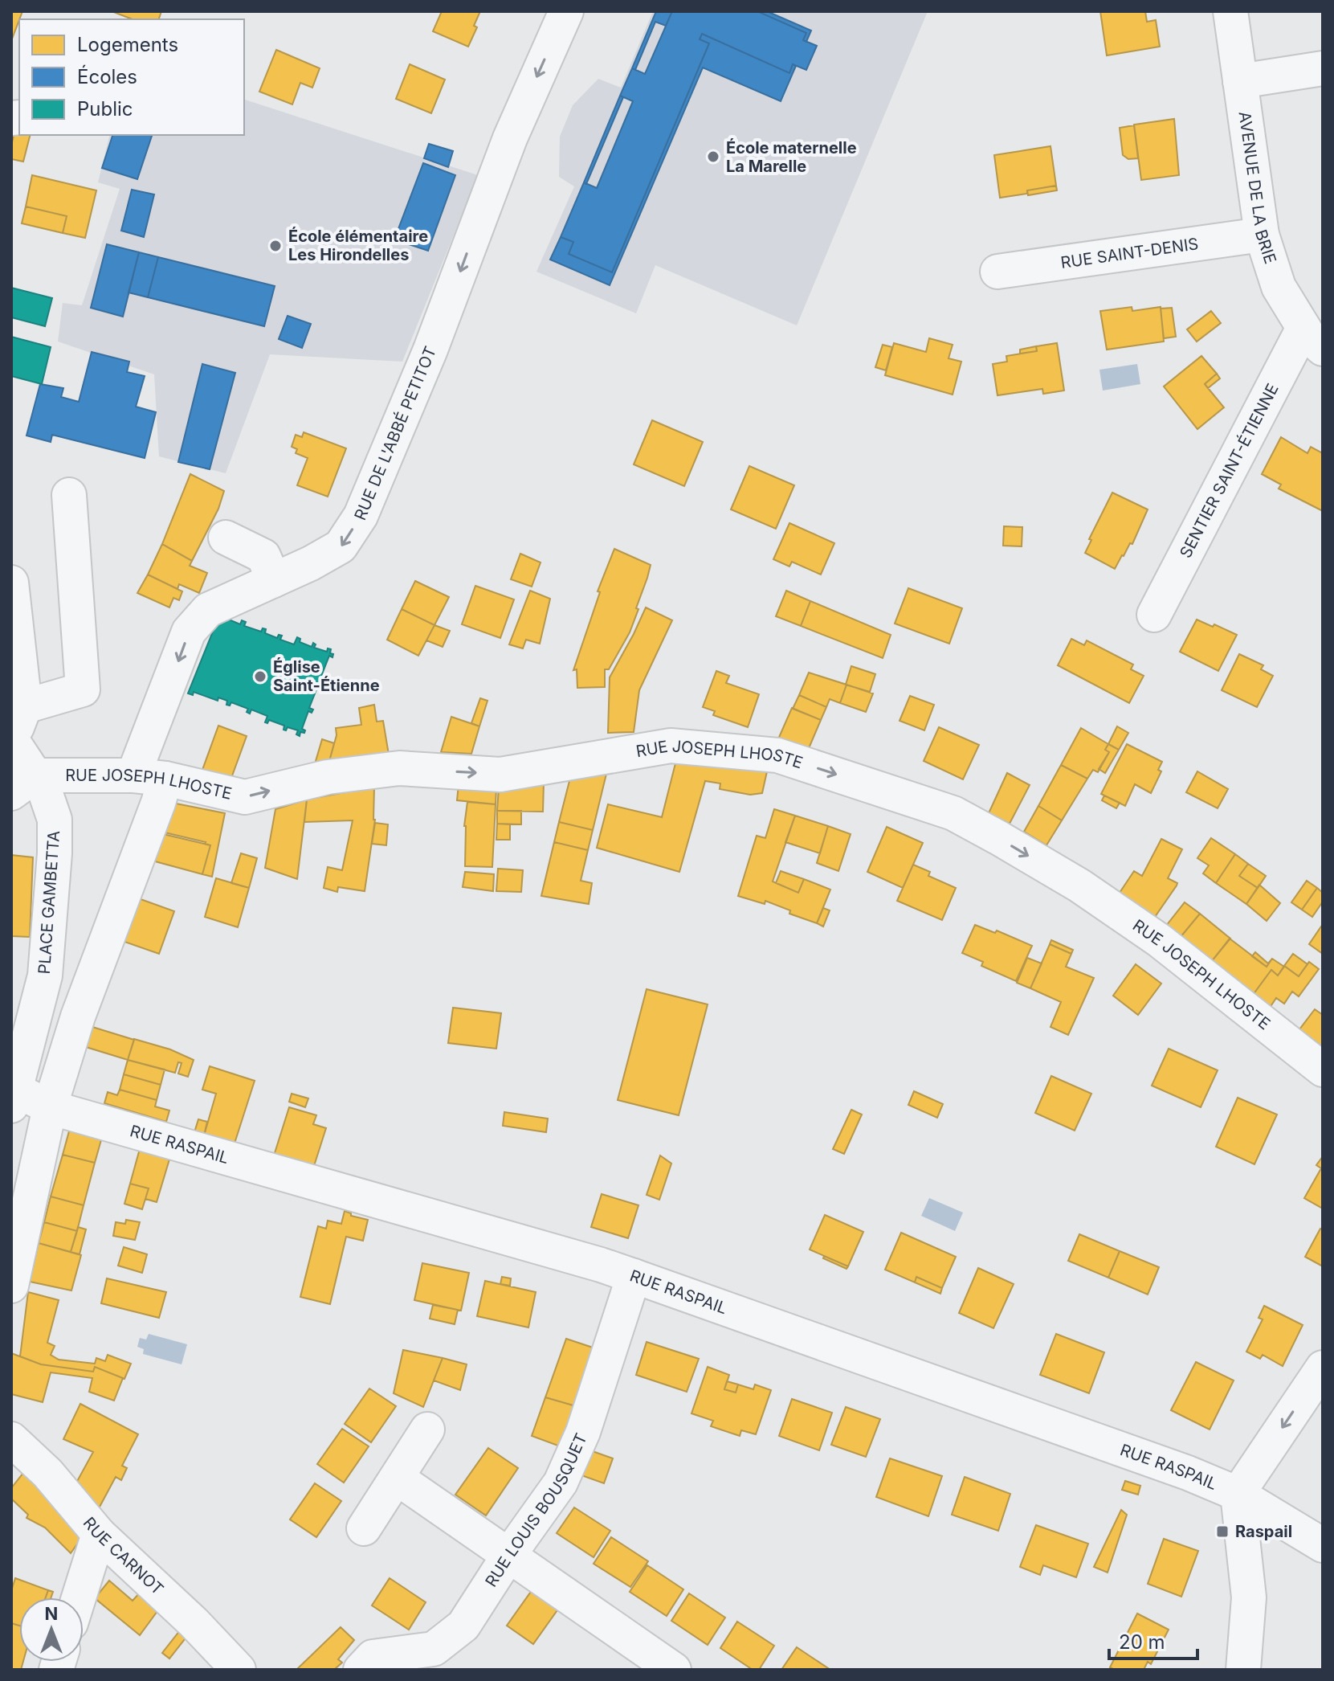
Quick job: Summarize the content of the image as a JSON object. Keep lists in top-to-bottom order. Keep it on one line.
{"streets":{"street":["AVENUE DE LA BRIE","RUE SAINT-DENIS","RUE DE L'ABBÉ PETITOT","SENTIER SAINT-ÉTIENNE","RUE JOSEPH LHOSTE","PLACE GAMBETTA","RUE RASPAIL","RUE LOUIS BOUSQUET","RUE CARNOT"]},"crossings":[["AVENUE DE LA BRIE","RUE SAINT-DENIS"],["AVENUE DE LA BRIE","SENTIER SAINT-ÉTIENNE"],["RUE DE L'ABBÉ PETITOT","RUE JOSEPH LHOSTE"],["RUE DE L'ABBÉ PETITOT","RUE RASPAIL"],["RUE JOSEPH LHOSTE","PLACE GAMBETTA"],["PLACE GAMBETTA","RUE RASPAIL"],["RUE RASPAIL","RUE LOUIS BOUSQUET"]],"one_way":["RUE DE L'ABBÉ PETITOT","RUE JOSEPH LHOSTE"],"places":{"other":["École maternelle La Marelle","École élémentaire Les Hirondelles","Église Saint-Étienne"],"transit":["Raspail"]},"legend":["Logements","Écoles","Public"],"scale_bar":"20 m","north":"top"}
